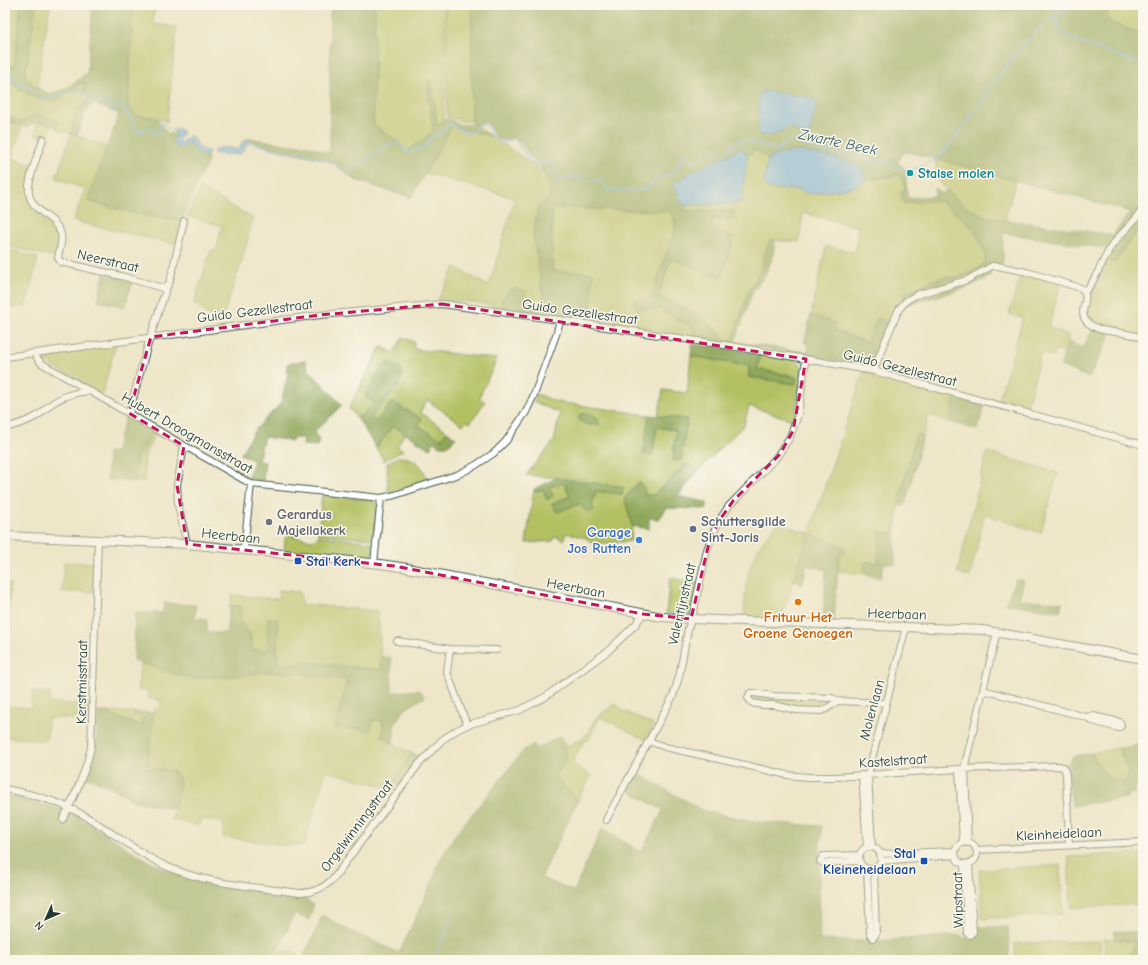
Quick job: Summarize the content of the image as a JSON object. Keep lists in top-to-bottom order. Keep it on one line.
{"streets":{"street":["Neerstraat","Guido Gezellestraat","Hubert Droogmansstraat","Heerbaan","Valentijnstraat","Kerstmisstraat","Molenlaan","Kastelstraat","Orgelwinningstraat","Kleinheidelaan","Wipstraat"]},"crossings":[["Guido Gezellestraat","Hubert Droogmansstraat"],["Guido Gezellestraat","Valentijnstraat"],["Heerbaan","Valentijnstraat"],["Heerbaan","Kerstmisstraat"],["Heerbaan","Molenlaan"],["Heerbaan","Orgelwinningstraat"],["Valentijnstraat","Kastelstraat"],["Kerstmisstraat","Orgelwinningstraat"],["Molenlaan","Kastelstraat"],["Kastelstraat","Kleinheidelaan"],["Kleinheidelaan","Wipstraat"]],"water":["Zwarte Beek"],"places":{"other":["Stalse molen","Gerardus Majellakerk","Schuttersgilde Sint-Joris","Garage Jos Rutten","Frituur Het Groene Genoegen"],"transit":["Stal Kerk","Stal Kleineheidelaan"]},"north":"bottom left"}
